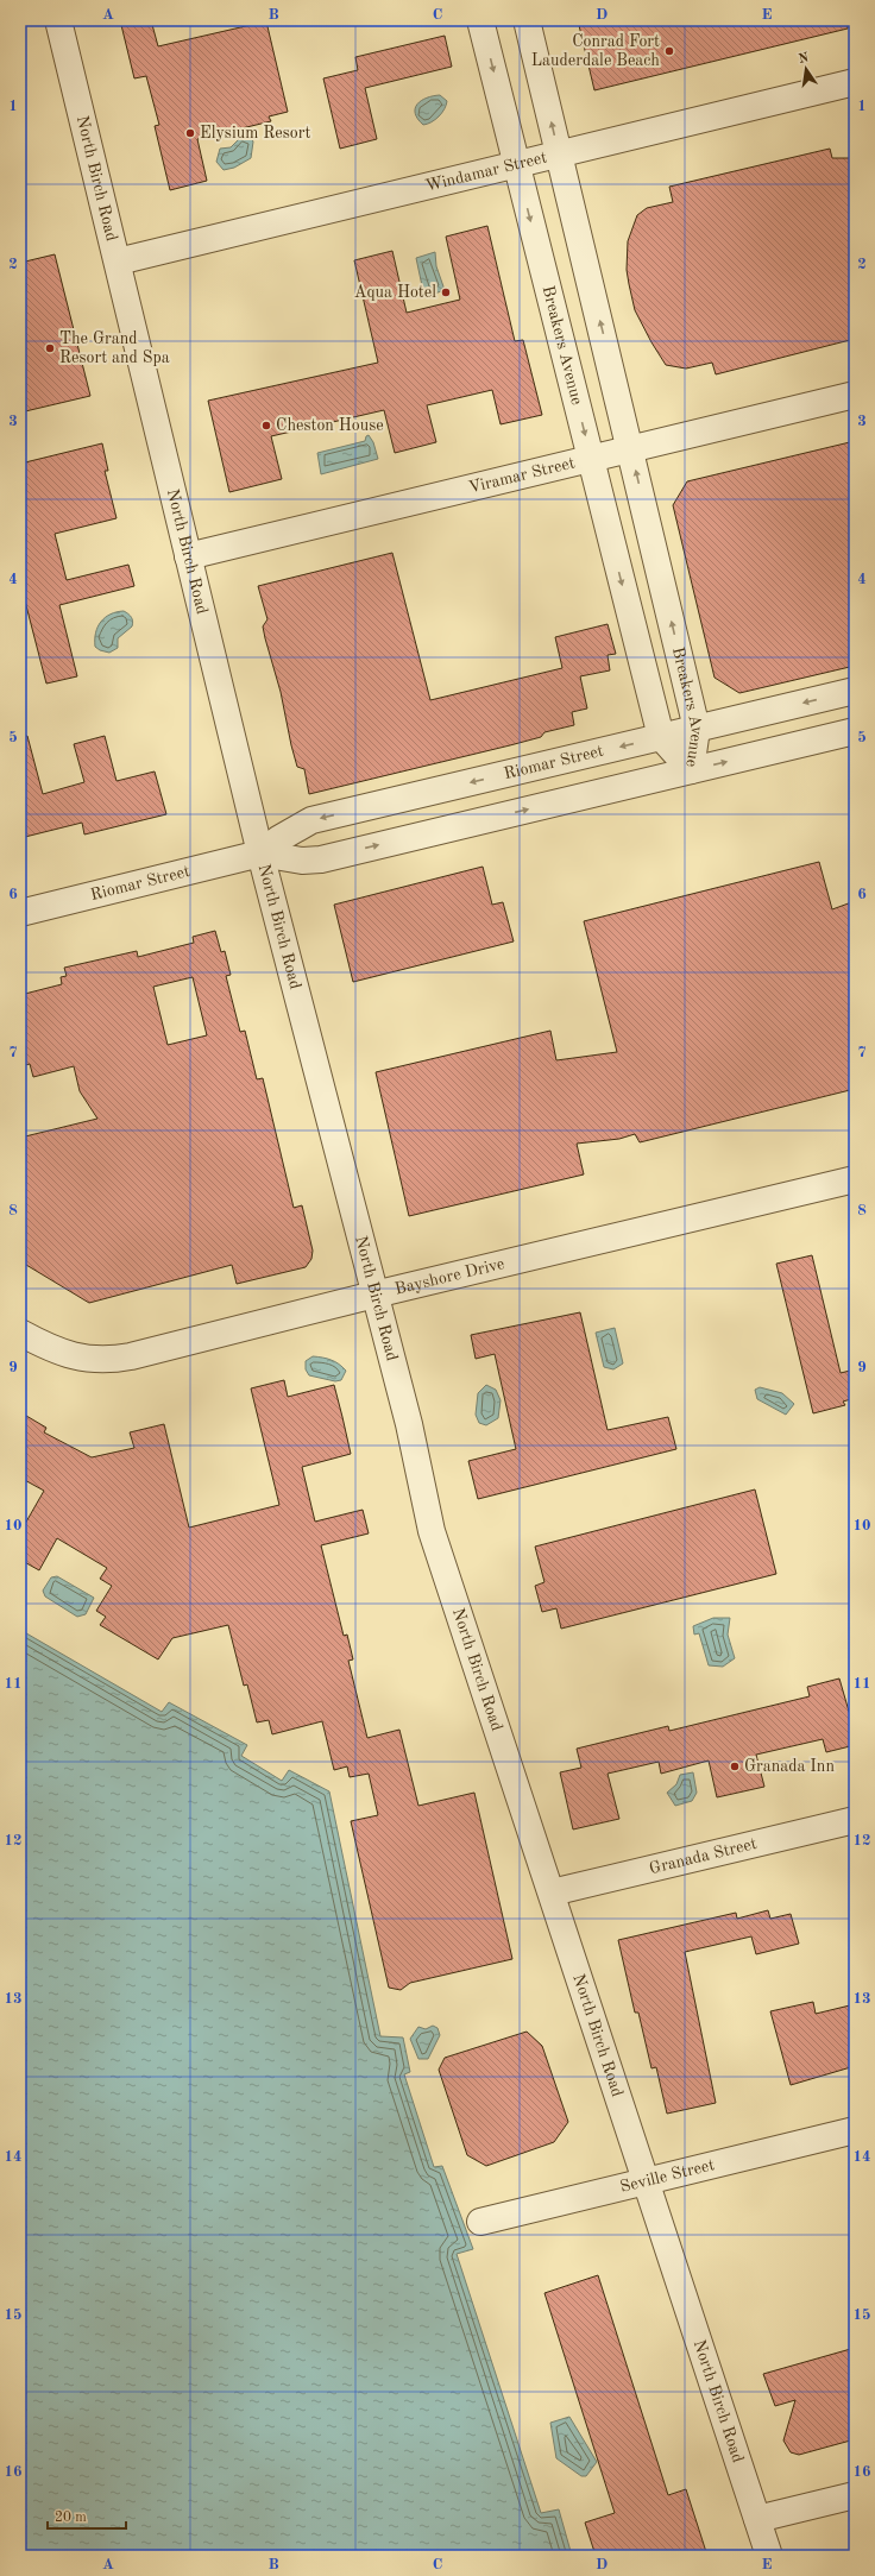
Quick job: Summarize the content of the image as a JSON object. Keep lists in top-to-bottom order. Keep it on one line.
{"streets":{"street":["Windamar Street","North Birch Road","Breakers Avenue","Viramar Street","Riomar Street","Bayshore Drive","Granada Street","Seville Street"]},"crossings":[["Windamar Street","North Birch Road"],["Windamar Street","Breakers Avenue"],["North Birch Road","Viramar Street"],["North Birch Road","Riomar Street"],["North Birch Road","Bayshore Drive"],["North Birch Road","Granada Street"],["North Birch Road","Seville Street"],["Breakers Avenue","Viramar Street"],["Breakers Avenue","Riomar Street"]],"places":["Conrad Fort Lauderdale Beach","Elysium Resort","Aqua Hotel","The Grand Resort and Spa","Cheston House","Granada Inn"],"scale_bar":"20 m","north":"top","grid":{"columns":["A","B","C","D","E"],"rows":["1","2","3","4","5","6","7","8","9","10","11","12","13","14","15","16"]}}
